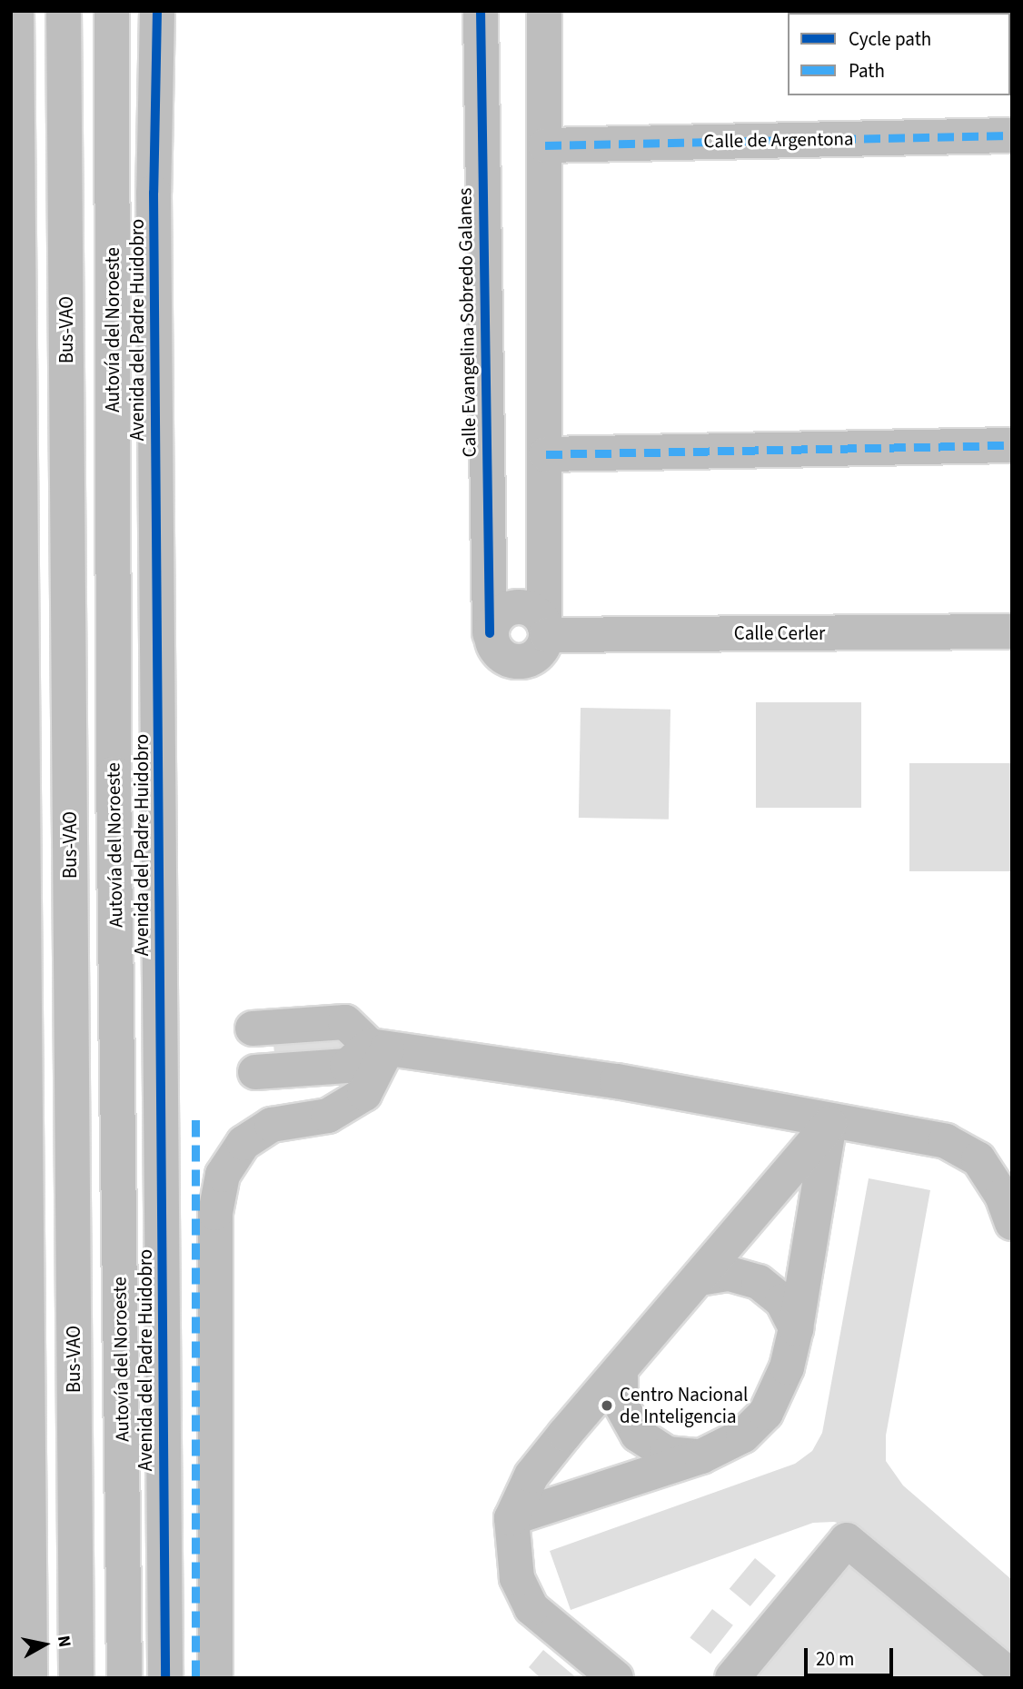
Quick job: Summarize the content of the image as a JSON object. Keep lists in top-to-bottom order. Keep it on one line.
{"streets":{"main road":["Calle de Argentona","Calle Evangelina Sobredo Galanes","Bus-VAO","Autovía del Noroeste","Avenida del Padre Huidobro","Calle Cerler"]},"crossings":[["Calle Evangelina Sobredo Galanes","Calle Cerler"]],"places":["Centro Nacional de Inteligencia"],"legend":["Cycle path","Path"],"scale_bar":"20 m","north":"right"}
